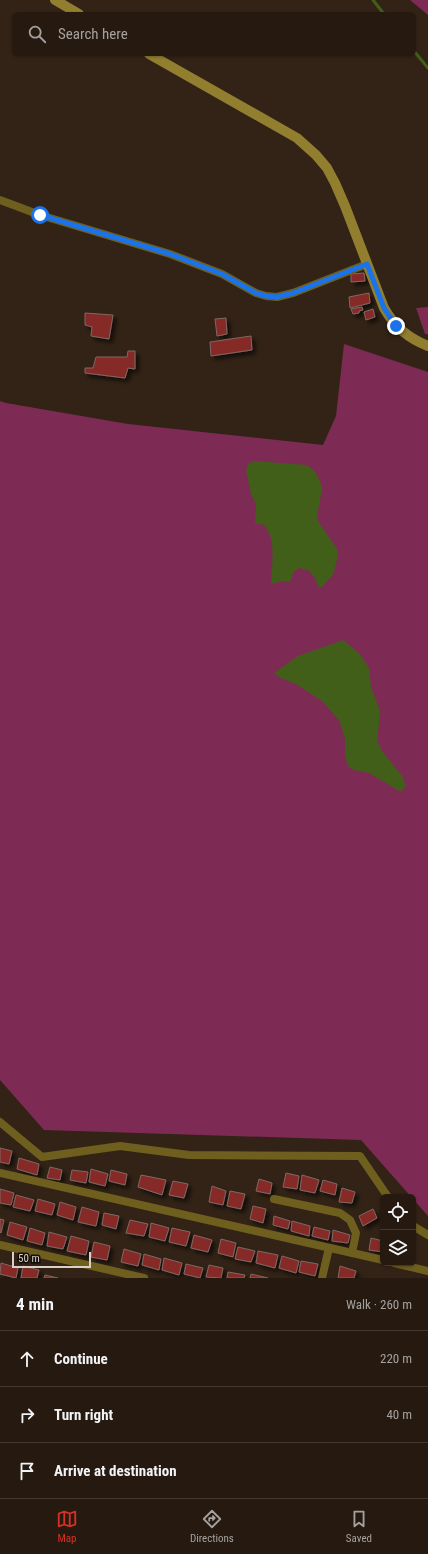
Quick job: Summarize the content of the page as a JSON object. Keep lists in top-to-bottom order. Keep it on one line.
{"scale_bar":"50 m","page":{"search":"Search here","scale":"50 m","heading":["4 min","Walk · 260 m"],"list":[["Continue","220 m"],["Turn right","40 m"],"Arrive at destination"],"nav":["Map","Directions","Saved"]}}
